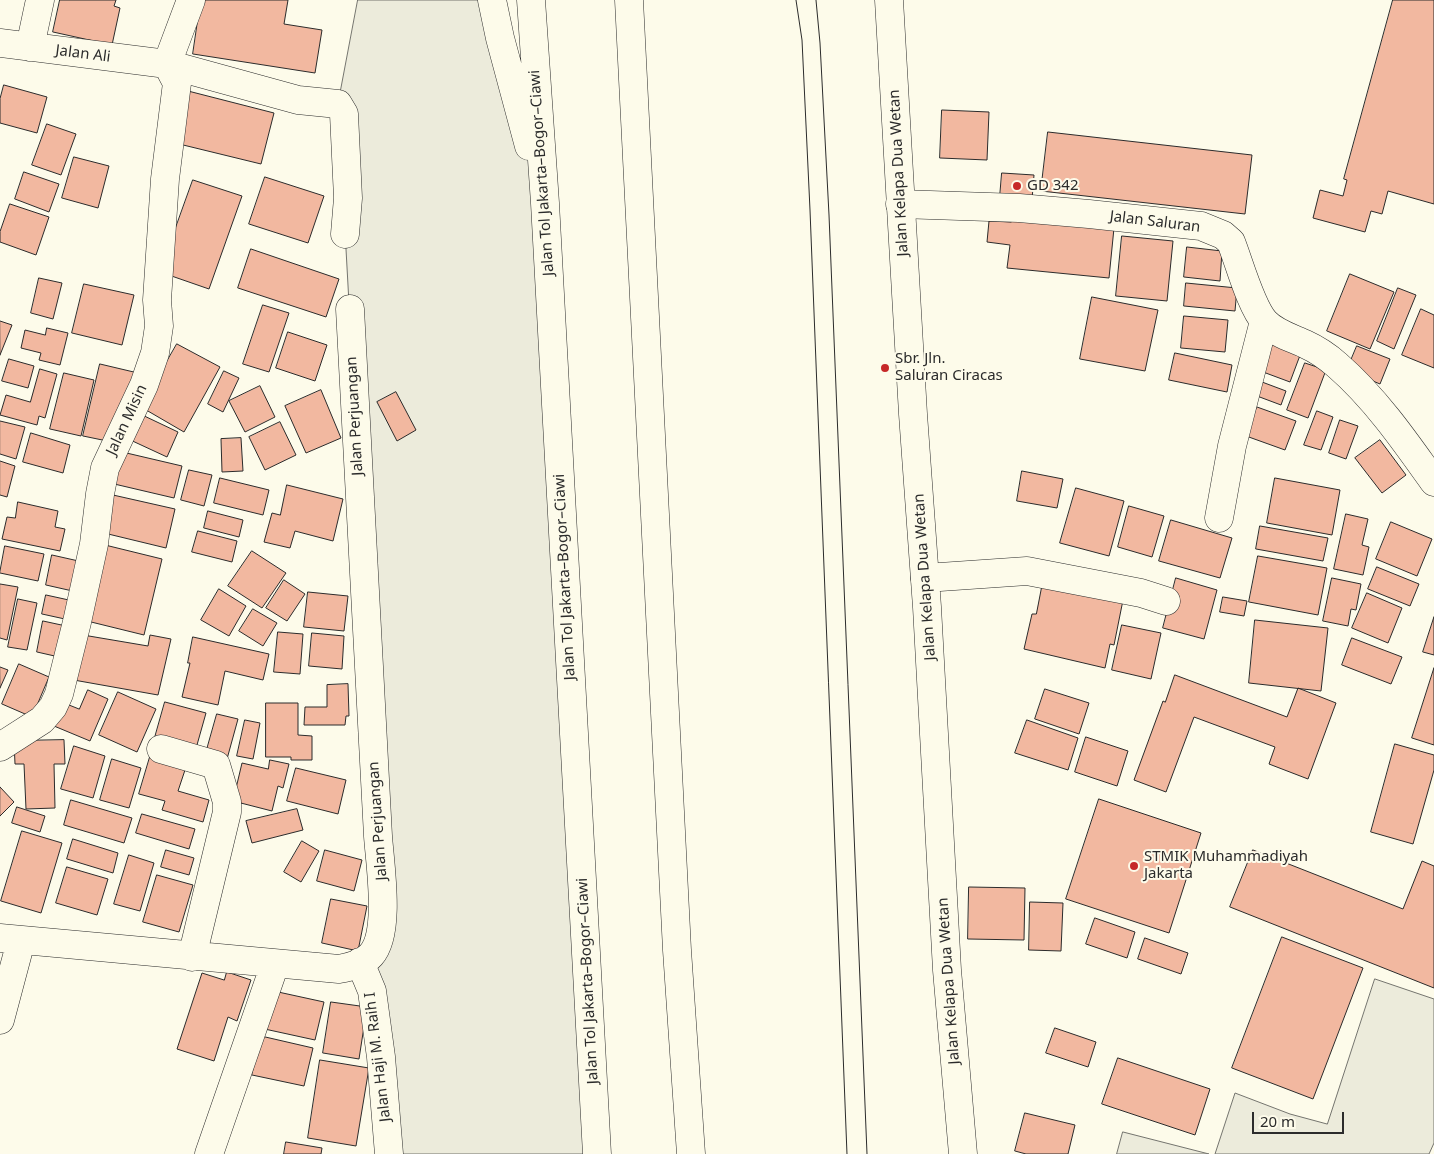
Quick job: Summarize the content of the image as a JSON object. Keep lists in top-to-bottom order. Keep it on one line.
{"streets":{"main road":["Jalan Ali","Jalan Tol Jakarta–Bogor–Ciawi","Jalan Kelapa Dua Wetan","Jalan Saluran","Jalan Perjuangan","Jalan Misin","Jalan Haji M. Raih I"]},"crossings":[["Jalan Ali","Jalan Misin"],["Jalan Kelapa Dua Wetan","Jalan Saluran"],["Jalan Perjuangan","Jalan Haji M. Raih I"]],"places":["GD 342","Sbr. Jln. Saluran Ciracas","STMIK Muhammadiyah Jakarta"],"scale_bar":"20 m"}
